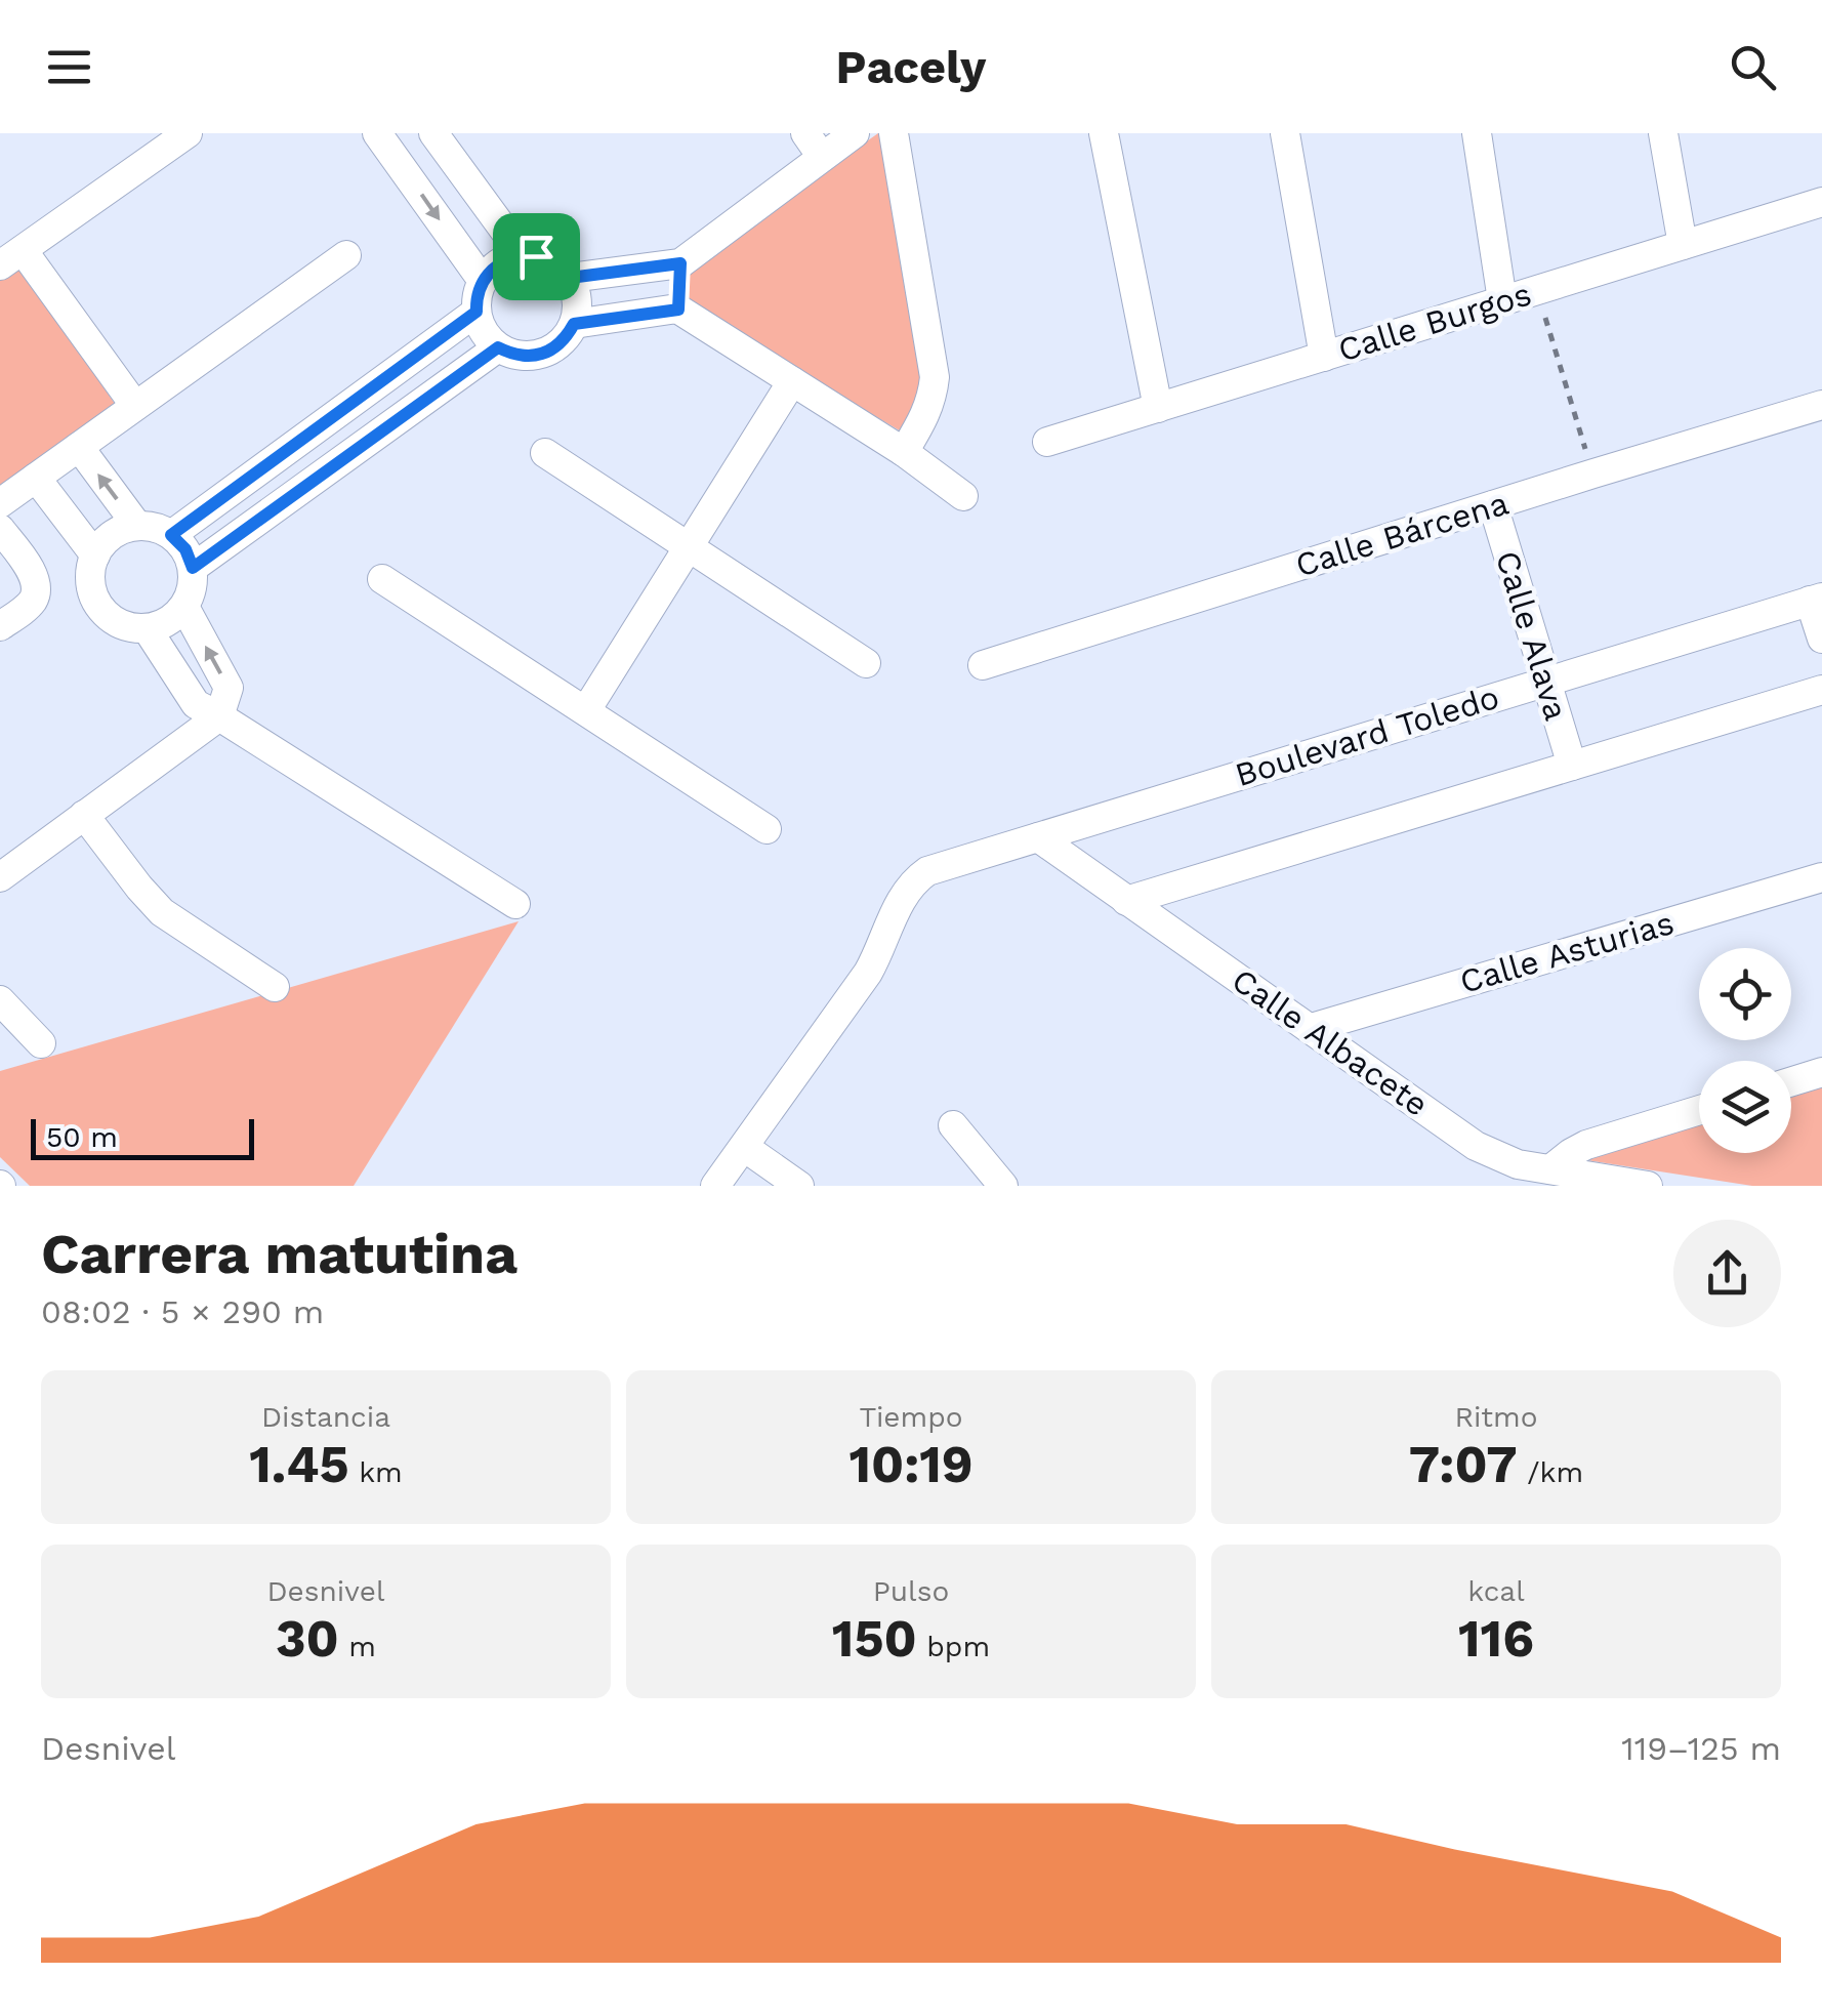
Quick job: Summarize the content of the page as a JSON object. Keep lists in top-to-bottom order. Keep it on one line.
{"streets":{"street":["Calle Burgos","Calle Bárcena","Calle Alava","Boulevard Toledo","Calle Asturias","Calle Albacete"]},"crossings":[["Calle Bárcena","Calle Alava"],["Calle Alava","Boulevard Toledo"],["Boulevard Toledo","Calle Albacete"],["Calle Asturias","Calle Albacete"]],"scale_bar":"50 m","page":{"header":"Pacely","scale":"50 m","heading":["Carrera matutina","08:02 · 5 × 290 m"],"stats":[["Distancia","1.45 km"],["Tiempo","10:19"],["Ritmo","7:07 /km"],["Desnivel","30 m"],["Pulso","150 bpm"],["kcal","116"]],"chart":["Desnivel","119–125 m"]}}
